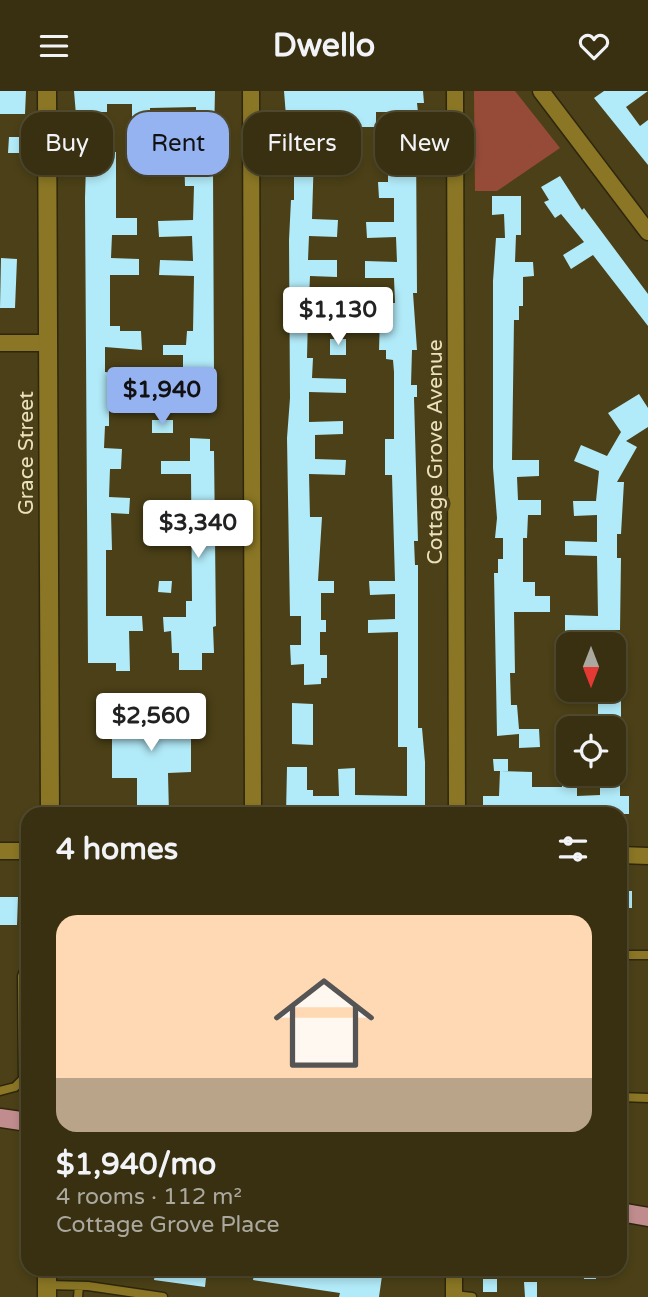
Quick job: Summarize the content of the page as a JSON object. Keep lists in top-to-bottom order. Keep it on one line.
{"streets":{"street":["Cottage Grove Avenue","Grace Street"]},"north":"bottom","page":{"header":"Dwello","chip":["Buy","Rent","Filters","New"],"price":["$1,130","$1,940","$3,340","$2,560"],"heading":"4 homes","list":[{"name":"$1,940/mo","note":"4 rooms · 112 m² · Cottage Grove Place"}]}}
